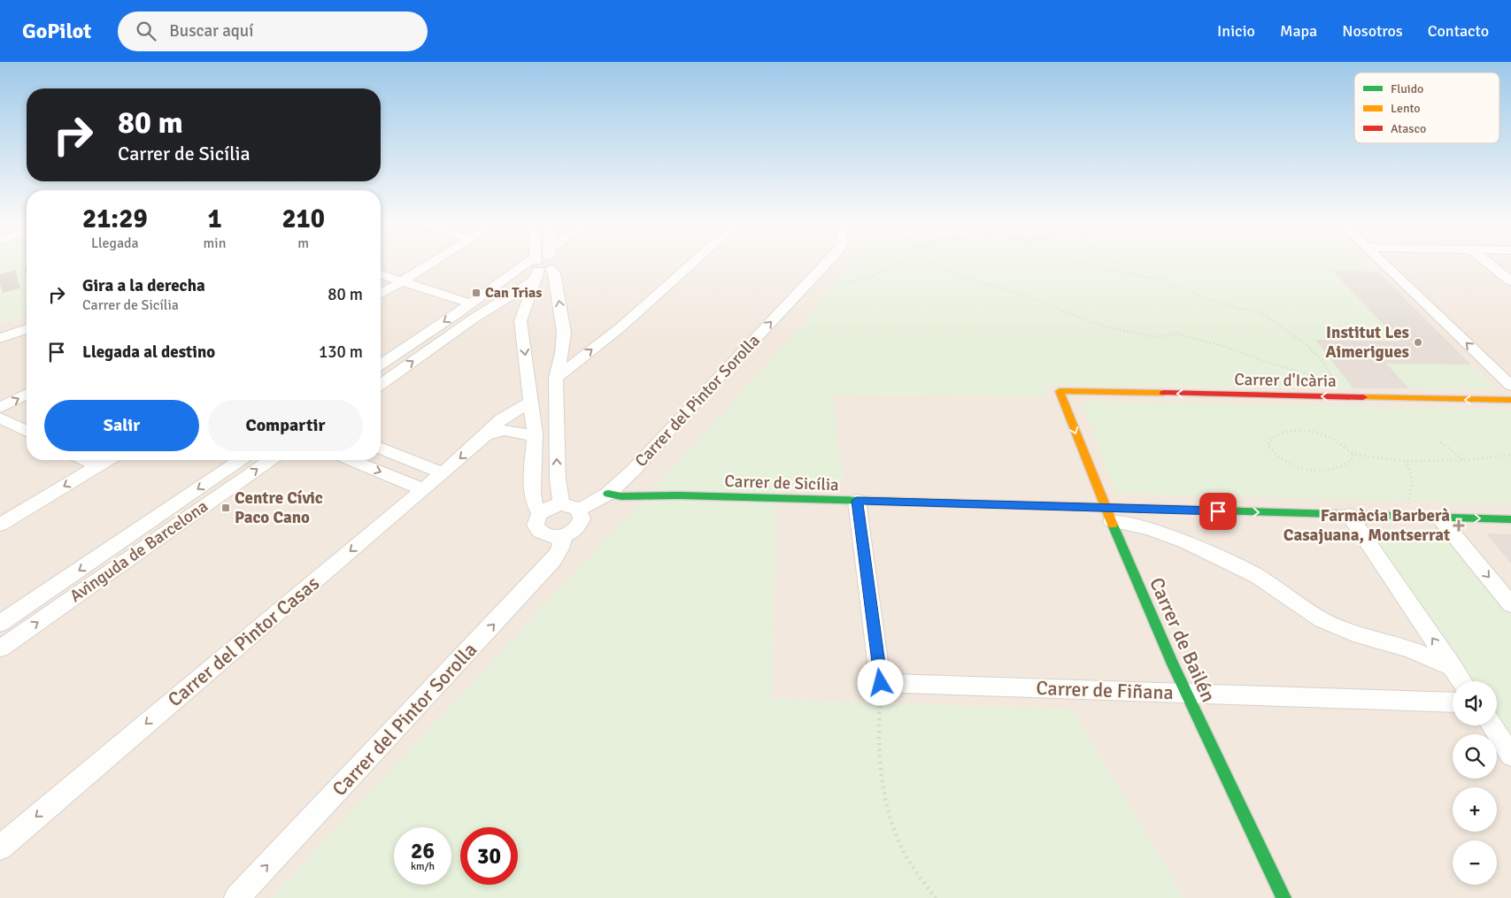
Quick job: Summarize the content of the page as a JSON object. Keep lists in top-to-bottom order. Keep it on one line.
{"streets":{"street":["Carrer d'Icària","Carrer del Pintor Sorolla","Carrer de Sicília","Avinguda de Barcelona","Carrer de Bailén","Carrer del Pintor Casas","Carrer de Fiñana"]},"crossings":[["Carrer d'Icària","Carrer de Bailén"],["Carrer del Pintor Sorolla","Carrer de Sicília"],["Carrer de Sicília","Carrer de Bailén"],["Carrer de Bailén","Carrer de Fiñana"]],"one_way":["Carrer d'Icària","Carrer del Pintor Sorolla","Carrer del Pintor Casas"],"places":{"transit":["Can Trias","Centre Cívic Paco Cano"],"other":["Institut Les Aimerigues"],"health":["Farmàcia Barberà Casajuana, Montserrat"]},"legend":["Fluido","Lento","Atasco"],"page":{"header":"GoPilot","search":"Buscar aquí","nav":["Inicio","Mapa","Nosotros","Contacto"],"turn":["80 m","Carrer de Sicília"],"eta":["21:29","Llegada","1","min","210","m"],"list":[{"name":"Gira a la derecha","note":"Carrer de Sicília","value":"80 m"},{"name":"Llegada al destino","value":"130 m"}],"buttons":["Salir","Compartir"],"map_buttons":["+","−"],"speed":"26 km/h","limit":"30"}}
